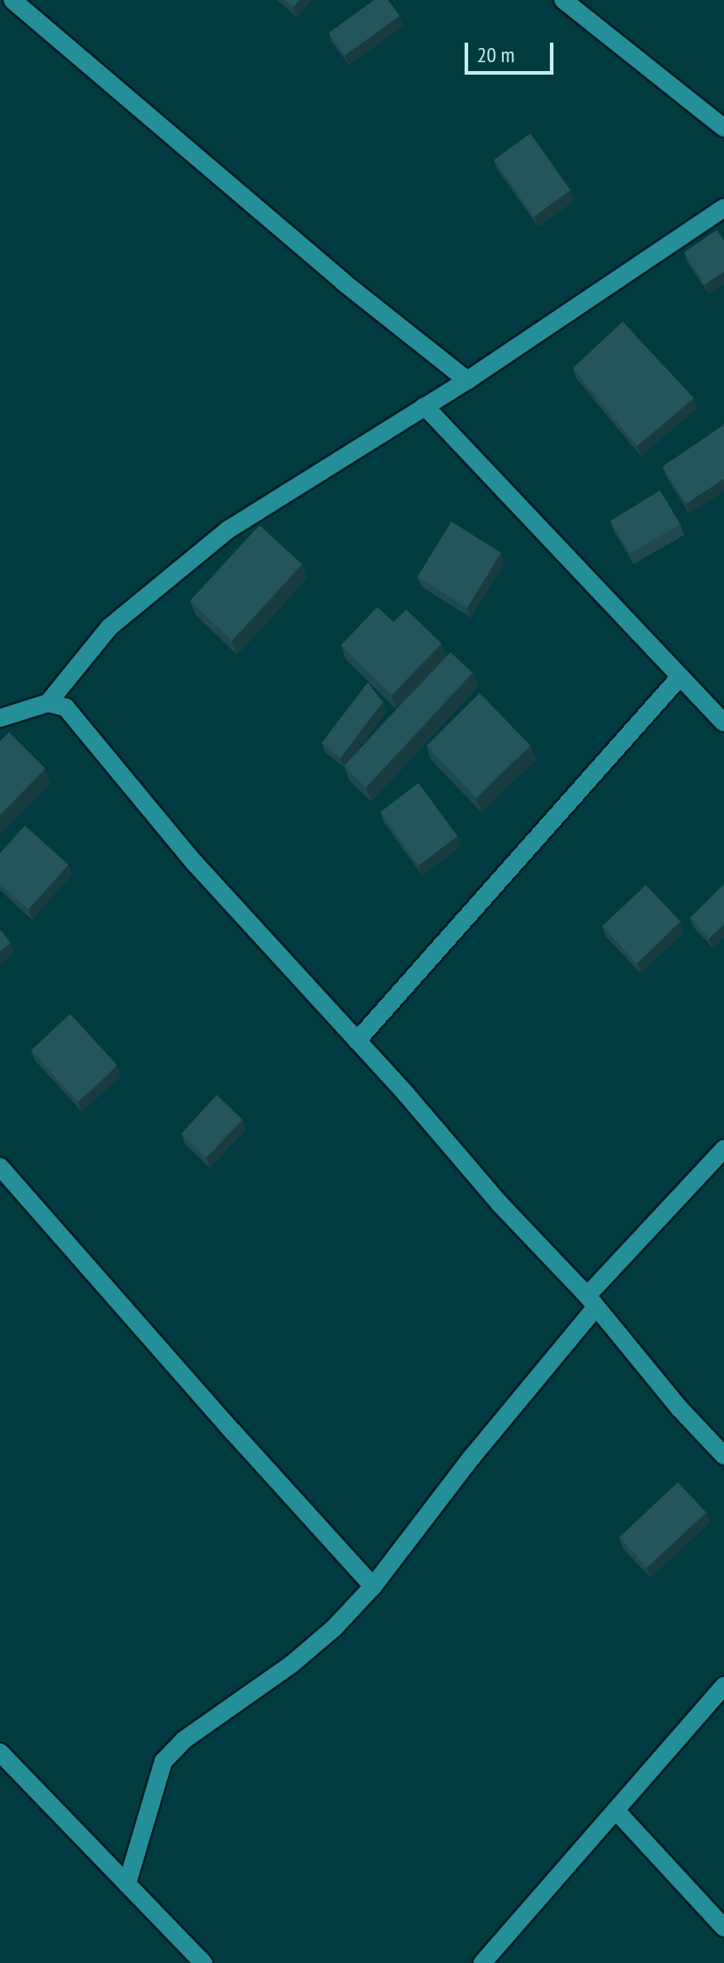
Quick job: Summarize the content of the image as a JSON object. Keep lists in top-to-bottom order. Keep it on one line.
{"scale_bar":"20 m"}
